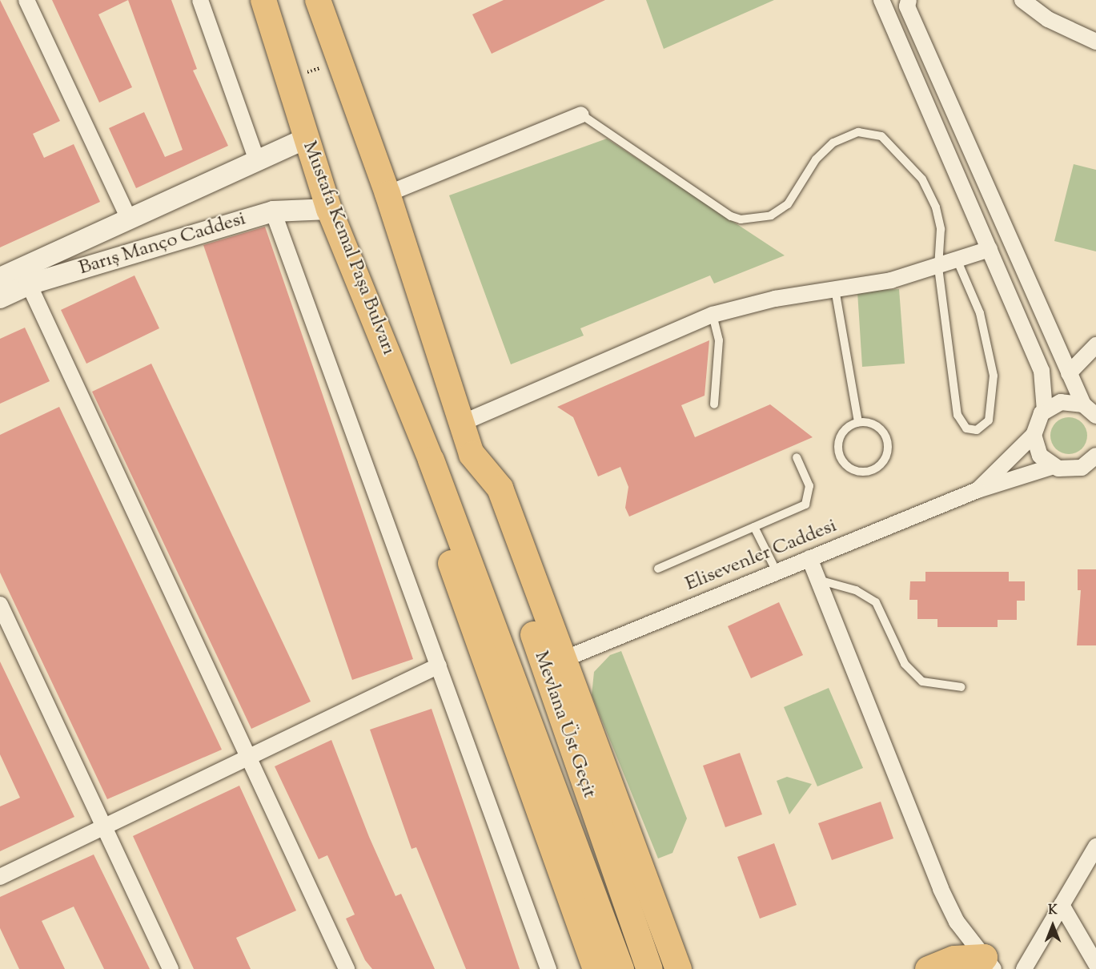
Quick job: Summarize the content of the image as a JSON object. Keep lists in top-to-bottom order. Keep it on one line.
{"streets":{"highway":["Mustafa Kemal Paşa Bulvarı","Mevlana Üst Geçit"],"street":["Barış Manço Caddesi","Elisevenler Caddesi"]},"crossings":[["Barış Manço Caddesi","Mustafa Kemal Paşa Bulvarı"],["Mustafa Kemal Paşa Bulvarı","Mevlana Üst Geçit"]],"north":"top"}
